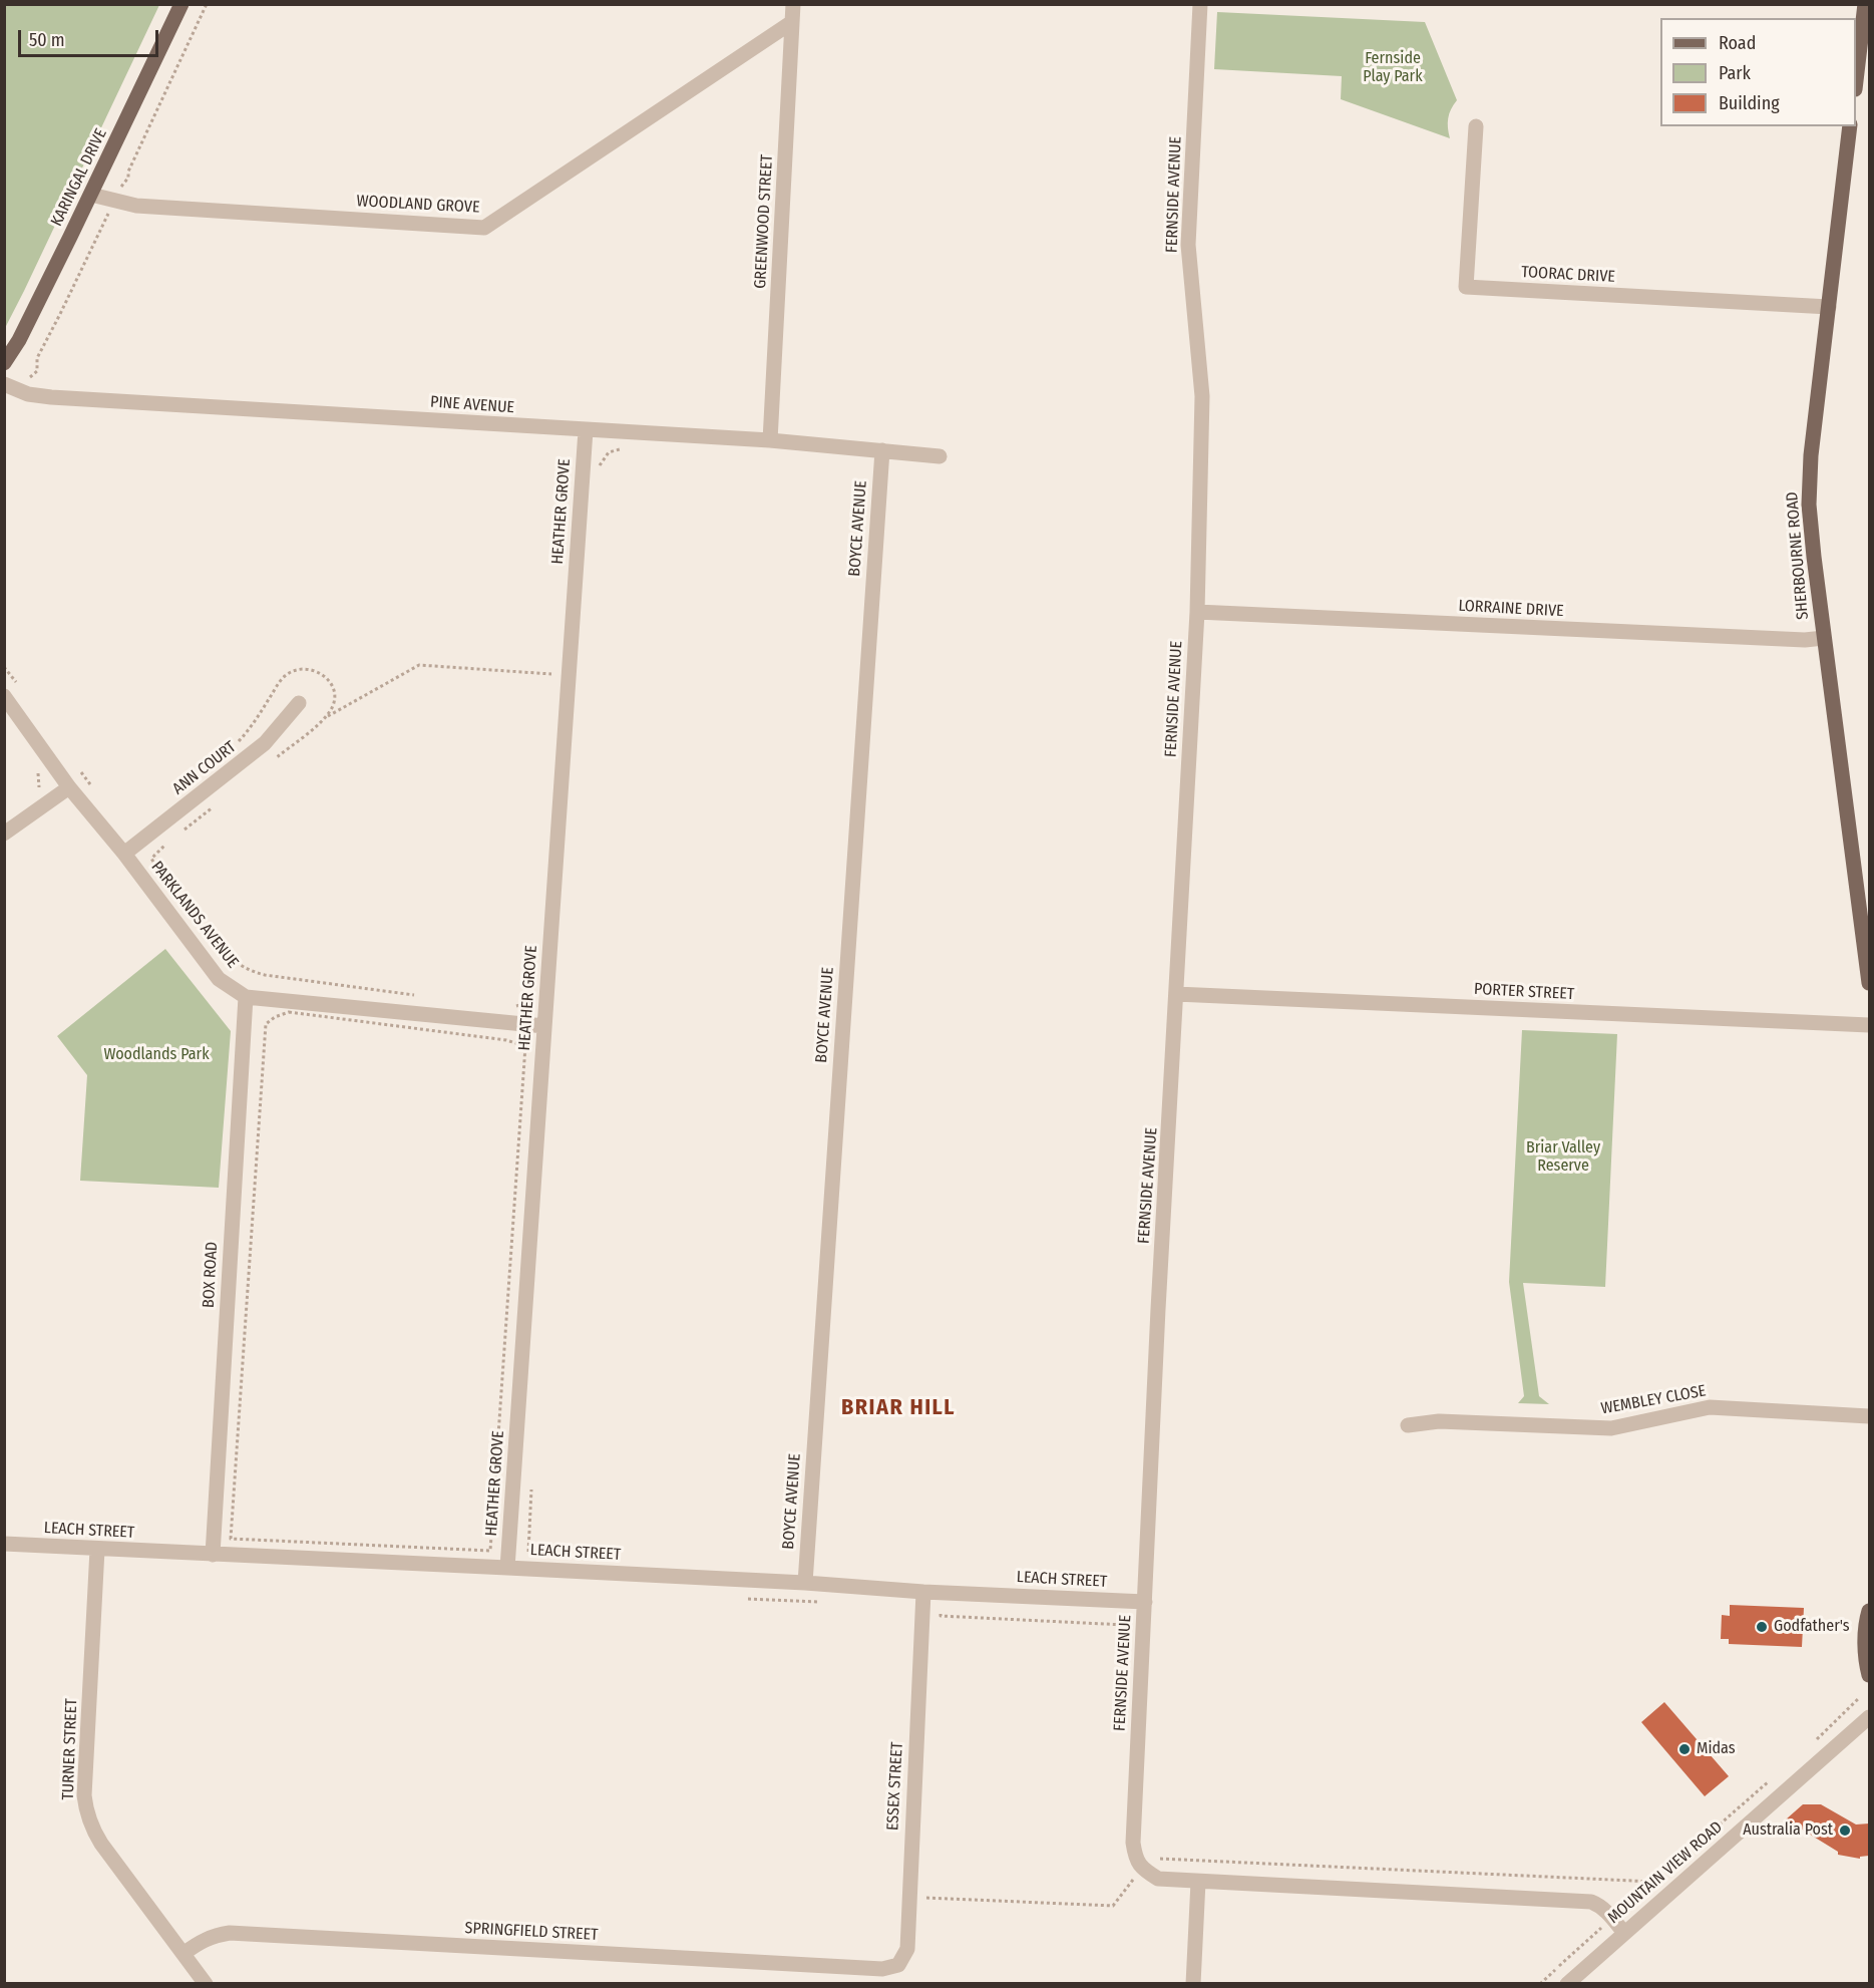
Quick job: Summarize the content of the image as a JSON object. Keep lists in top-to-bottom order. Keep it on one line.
{"streets":{"main road":["KARINGAL DRIVE","SHERBOURNE ROAD"],"street":["FERNSIDE AVENUE","WOODLAND GROVE","GREENWOOD STREET","TOORAC DRIVE","PINE AVENUE","HEATHER GROVE","BOYCE AVENUE","LORRAINE DRIVE","ANN COURT","PARKLANDS AVENUE","PORTER STREET","BOX ROAD","WEMBLEY CLOSE","LEACH STREET","TURNER STREET","ESSEX STREET","MOUNTAIN VIEW ROAD","SPRINGFIELD STREET"]},"crossings":[["KARINGAL DRIVE","WOODLAND GROVE"],["FERNSIDE AVENUE","LORRAINE DRIVE"],["FERNSIDE AVENUE","PORTER STREET"],["FERNSIDE AVENUE","LEACH STREET"],["WOODLAND GROVE","GREENWOOD STREET"],["GREENWOOD STREET","PINE AVENUE"],["TOORAC DRIVE","SHERBOURNE ROAD"],["PINE AVENUE","HEATHER GROVE"],["PINE AVENUE","BOYCE AVENUE"],["HEATHER GROVE","PARKLANDS AVENUE"],["HEATHER GROVE","LEACH STREET"],["BOYCE AVENUE","LEACH STREET"],["SHERBOURNE ROAD","LORRAINE DRIVE"],["ANN COURT","PARKLANDS AVENUE"],["PARKLANDS AVENUE","BOX ROAD"],["BOX ROAD","LEACH STREET"],["LEACH STREET","TURNER STREET"],["LEACH STREET","ESSEX STREET"],["TURNER STREET","SPRINGFIELD STREET"],["ESSEX STREET","SPRINGFIELD STREET"]],"districts":["BRIAR HILL"],"parks":["Fernside Play Park","Woodlands Park","Briar Valley Reserve"],"places":["Godfather's","Midas","Australia Post"],"legend":["Road","Park","Building"],"scale_bar":"50 m"}
